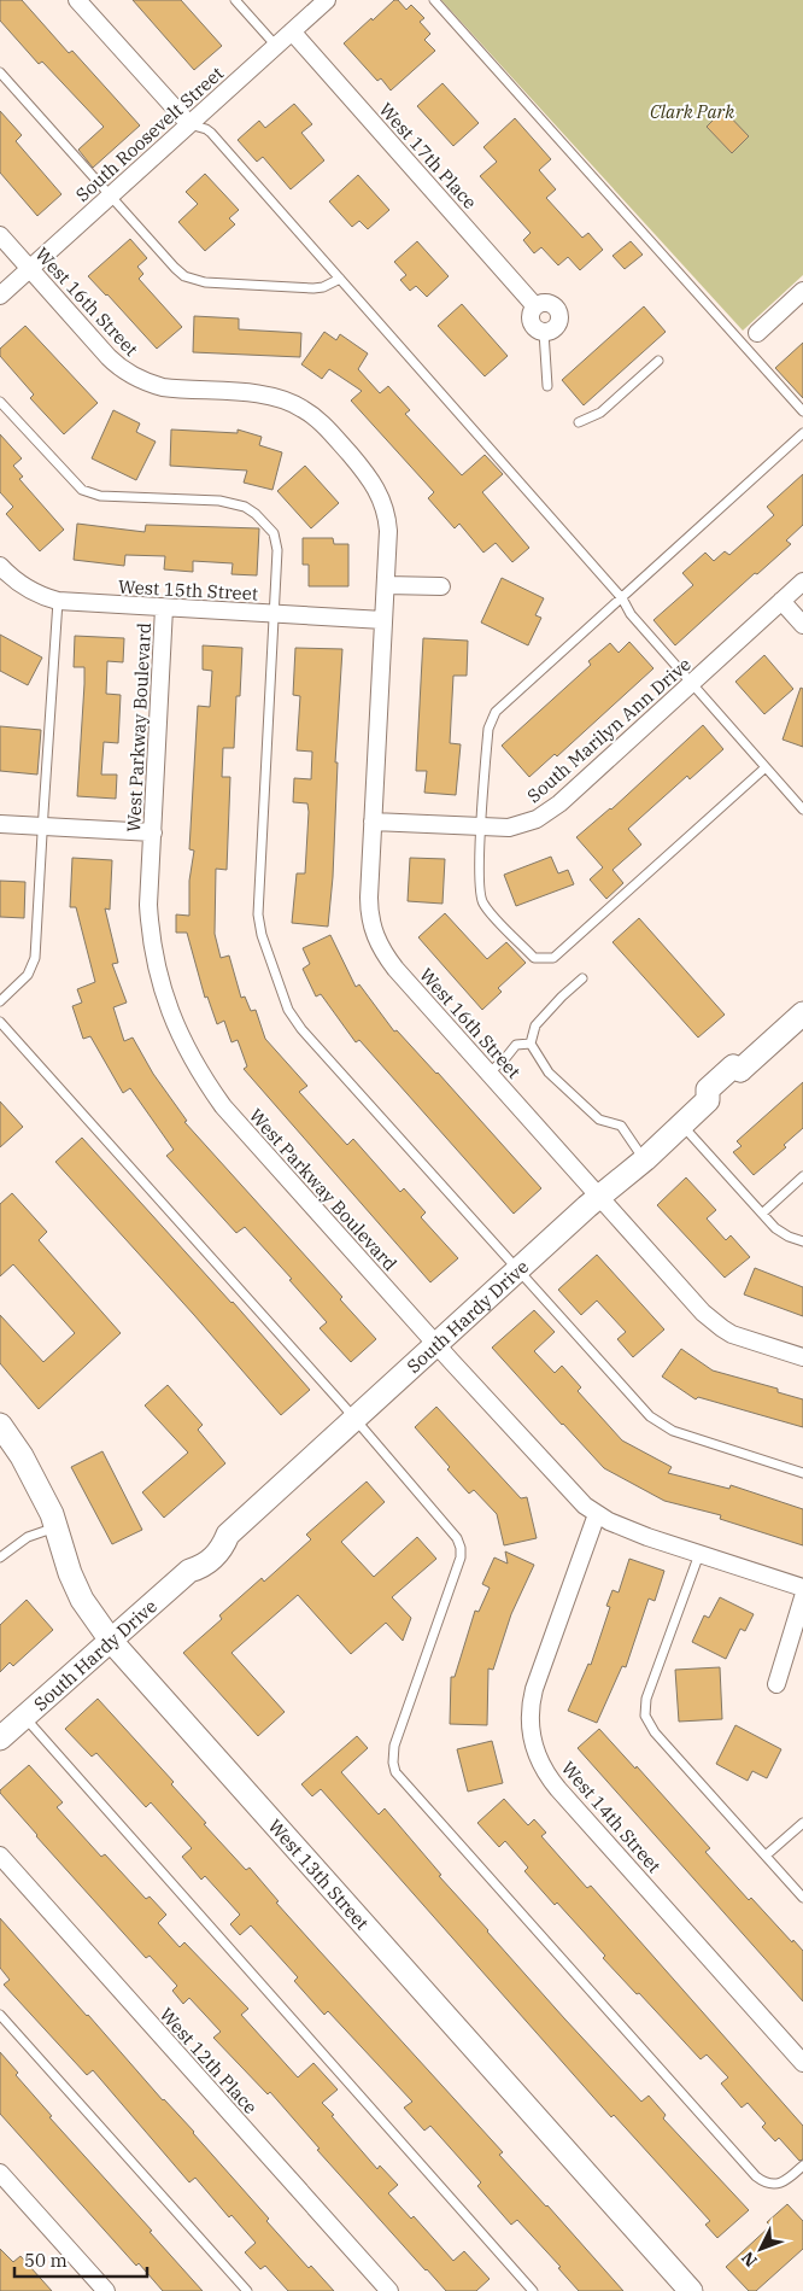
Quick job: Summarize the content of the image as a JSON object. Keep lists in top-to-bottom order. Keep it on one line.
{"streets":{"street":["South Roosevelt Street","West 17th Place","West 16th Street","West 15th Street","West Parkway Boulevard","South Marilyn Ann Drive","South Hardy Drive","West 14th Street","West 13th Street","West 12th Place"]},"crossings":[["South Roosevelt Street","West 17th Place"],["South Roosevelt Street","West 16th Street"],["West 16th Street","West 15th Street"],["West 16th Street","South Marilyn Ann Drive"],["West 16th Street","South Hardy Drive"],["West 15th Street","West Parkway Boulevard"],["West Parkway Boulevard","South Hardy Drive"],["West Parkway Boulevard","West 14th Street"],["South Hardy Drive","West 13th Street"]],"parks":["Clark Park"],"scale_bar":"50 m","north":"bottom left"}
